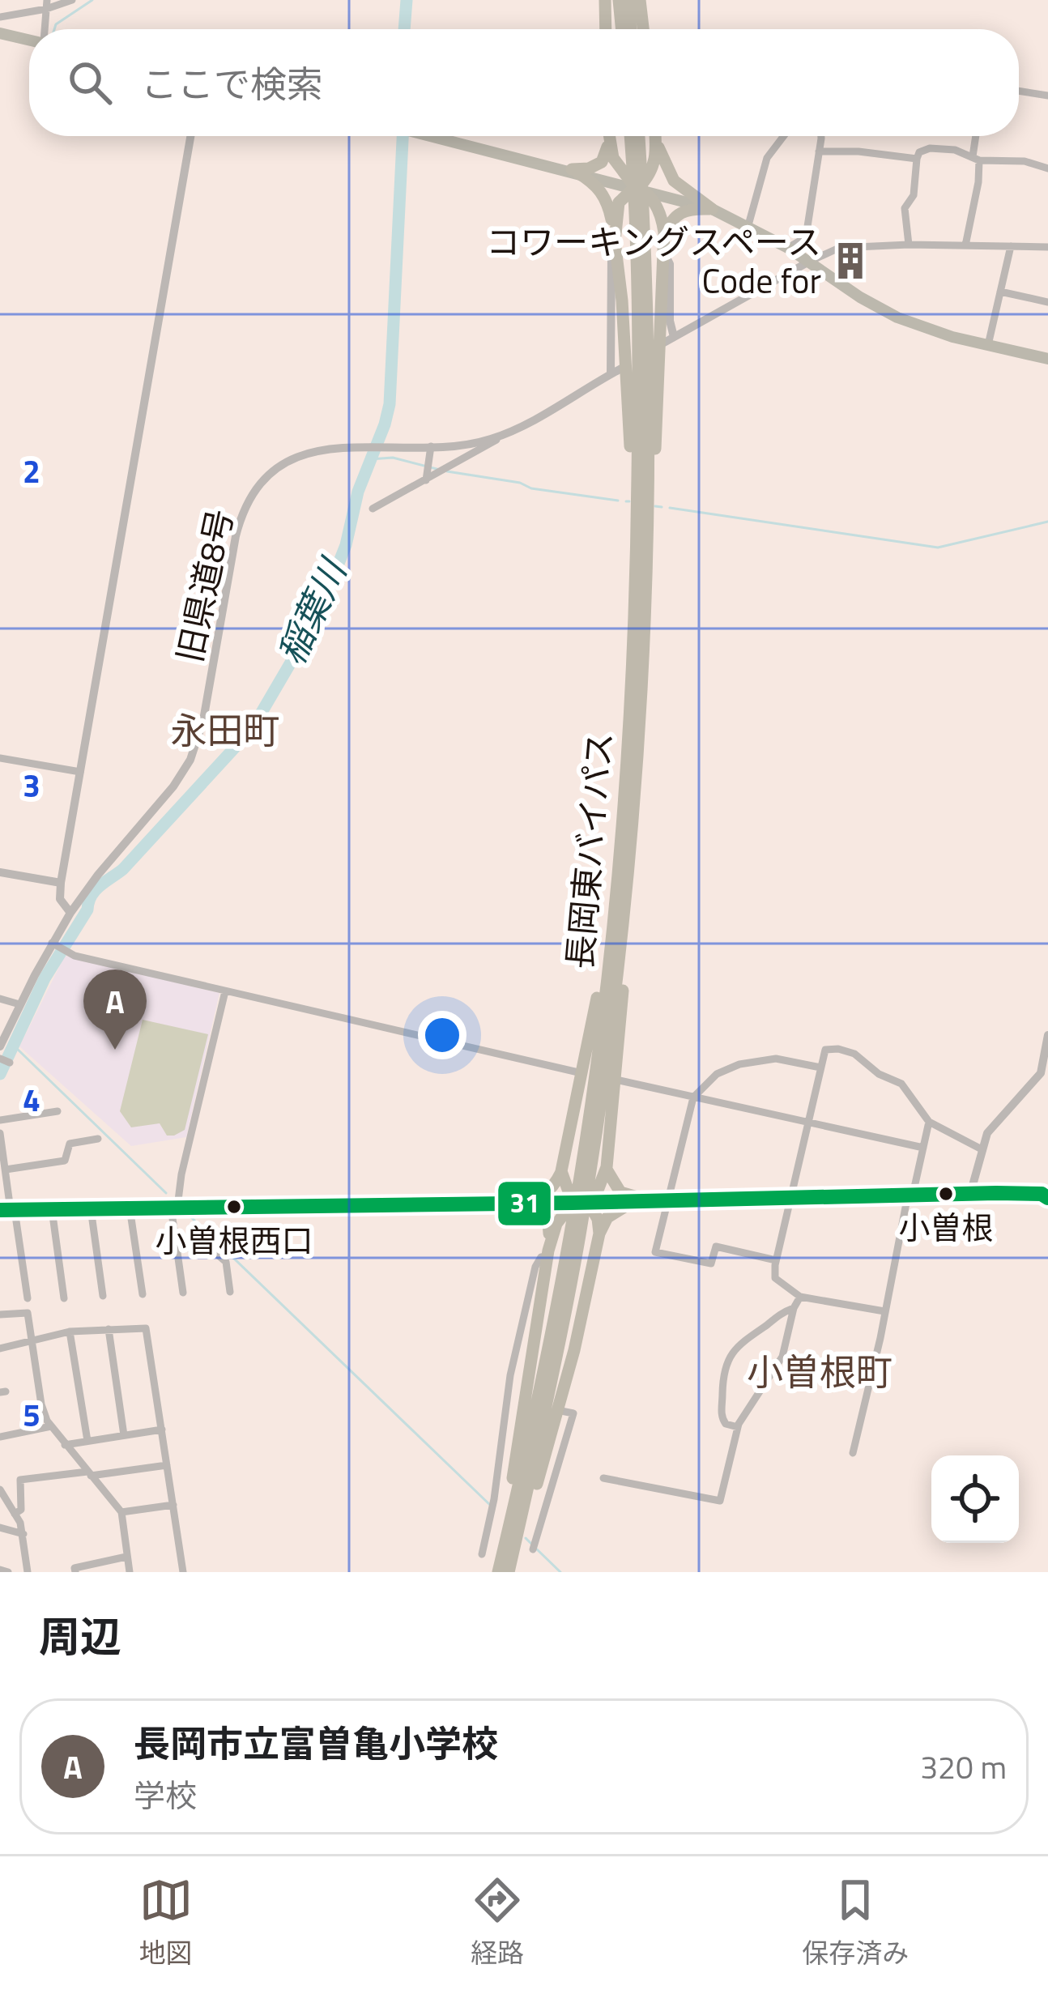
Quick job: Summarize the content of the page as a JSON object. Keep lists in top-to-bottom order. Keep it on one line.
{"streets":{"highway":["長岡東バイパス"],"street":["旧県道8号"]},"districts":["永田町","小曽根町"],"water":["稲葉川"],"places":{"building":["コワーキングスペース Code for"],"other":["小曽根","小曽根西口"]},"lines":["transit line 31"],"page":{"search":"ここで検索","pins":"A","heading":"周辺","list":[{"mark":"A","name":"長岡市立富曽亀小学校","note":"学校","value":"320 m"}],"nav":["地図","経路","保存済み"]},"grid":{"rows":["2","3","4","5"]}}
